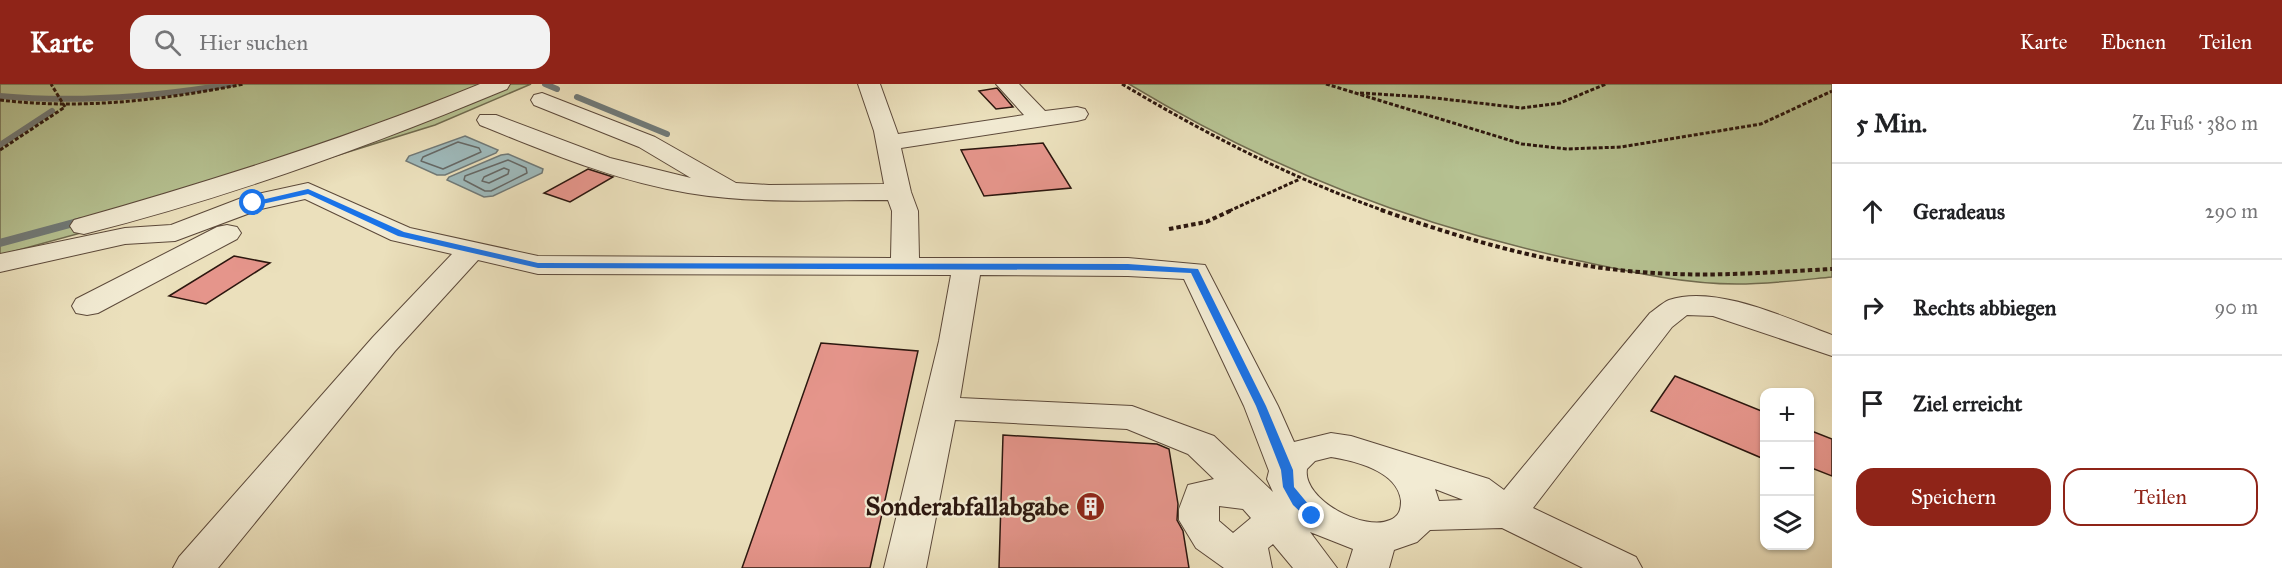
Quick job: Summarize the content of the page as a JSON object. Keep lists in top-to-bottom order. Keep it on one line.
{"places":{"building":["Sonderabfallabgabe"]},"page":{"header":"Karte","search":"Hier suchen","nav":["Karte","Ebenen","Teilen"],"heading":["5 Min.","Zu Fuß · 380 m"],"list":[["Geradeaus","290 m"],["Rechts abbiegen","90 m"],"Ziel erreicht"],"map_buttons":["+","−"],"buttons":["Speichern","Teilen"]}}
